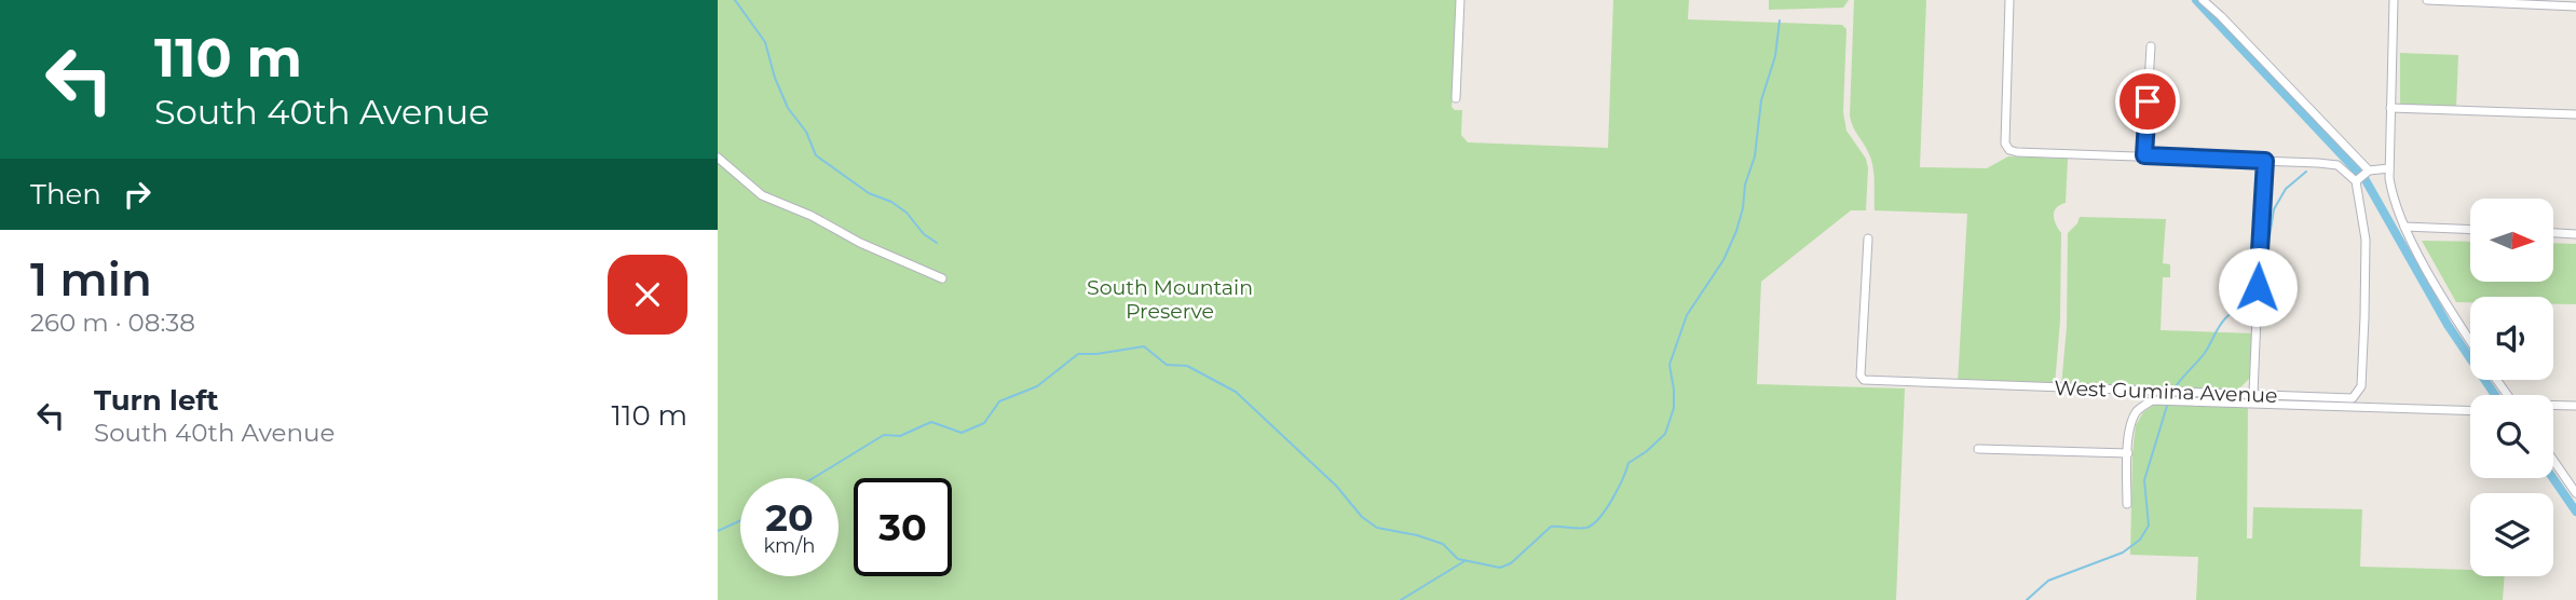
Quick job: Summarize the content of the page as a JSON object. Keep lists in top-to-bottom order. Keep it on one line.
{"streets":{"street":["West Gumina Avenue"]},"parks":["South Mountain Preserve"],"north":"right","page":{"turn":["110 m","South 40th Avenue"],"then":"Then","heading":["1 min","260 m · 08:38"],"list":[{"name":"Turn left","note":"South 40th Avenue","value":"110 m"}],"speed":"20 km/h","limit":"30"}}
